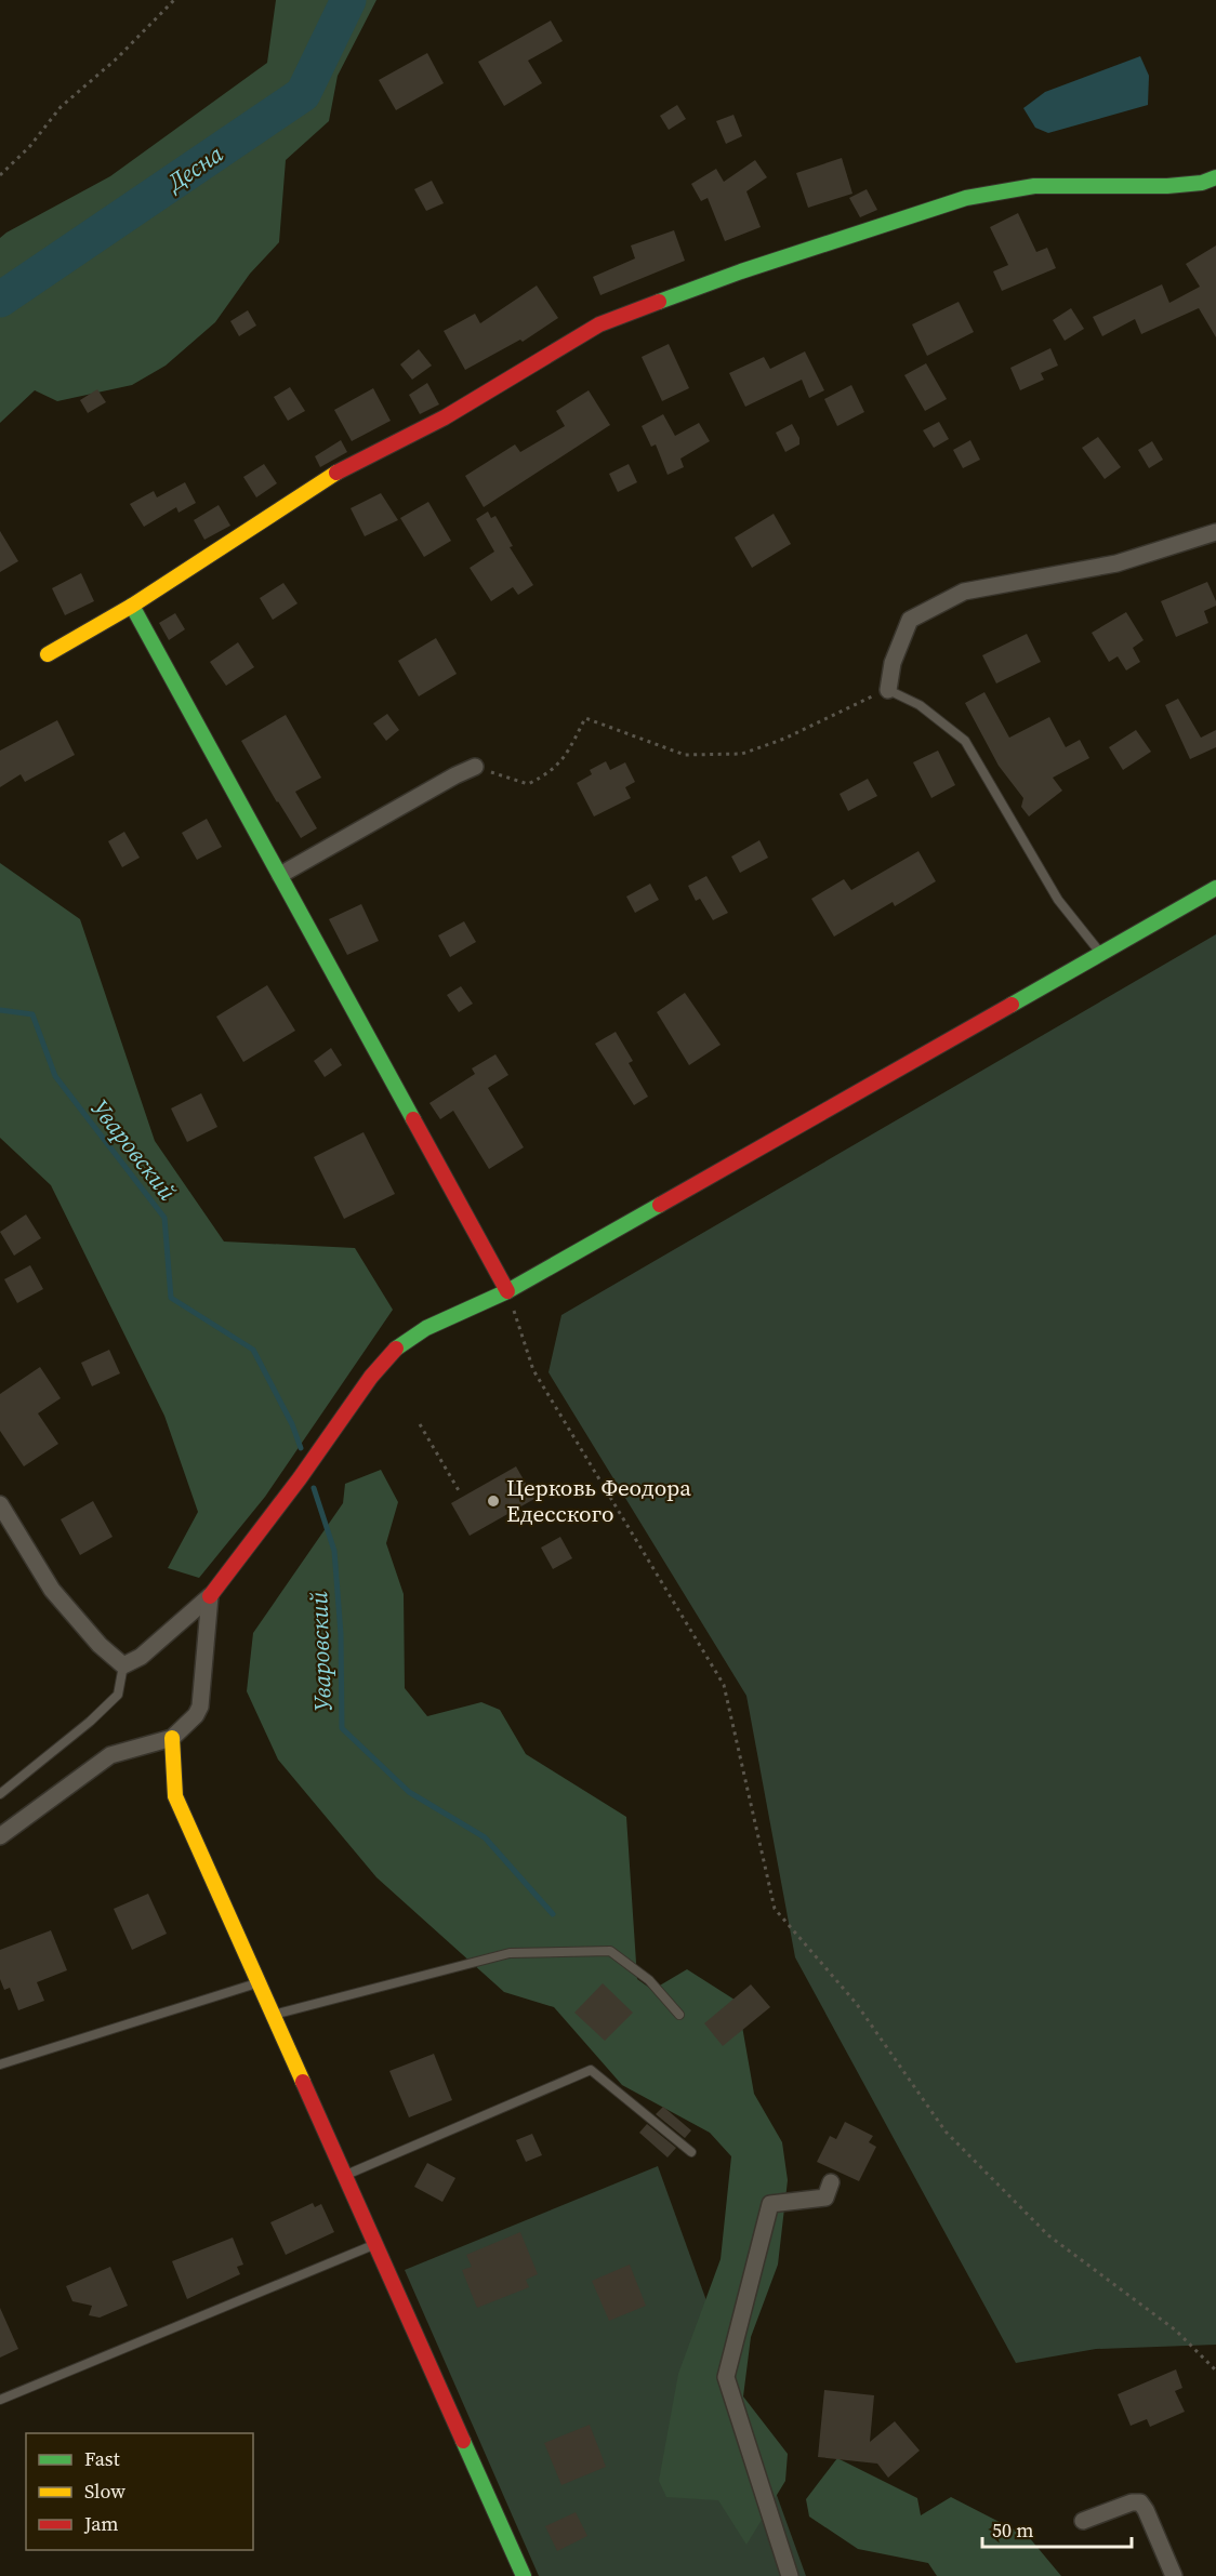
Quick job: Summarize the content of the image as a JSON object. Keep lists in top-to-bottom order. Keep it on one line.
{"water":["Десна","Уваровский"],"places":["Церковь Феодора Едесского"],"legend":["Fast","Slow","Jam"],"scale_bar":"50 m"}
